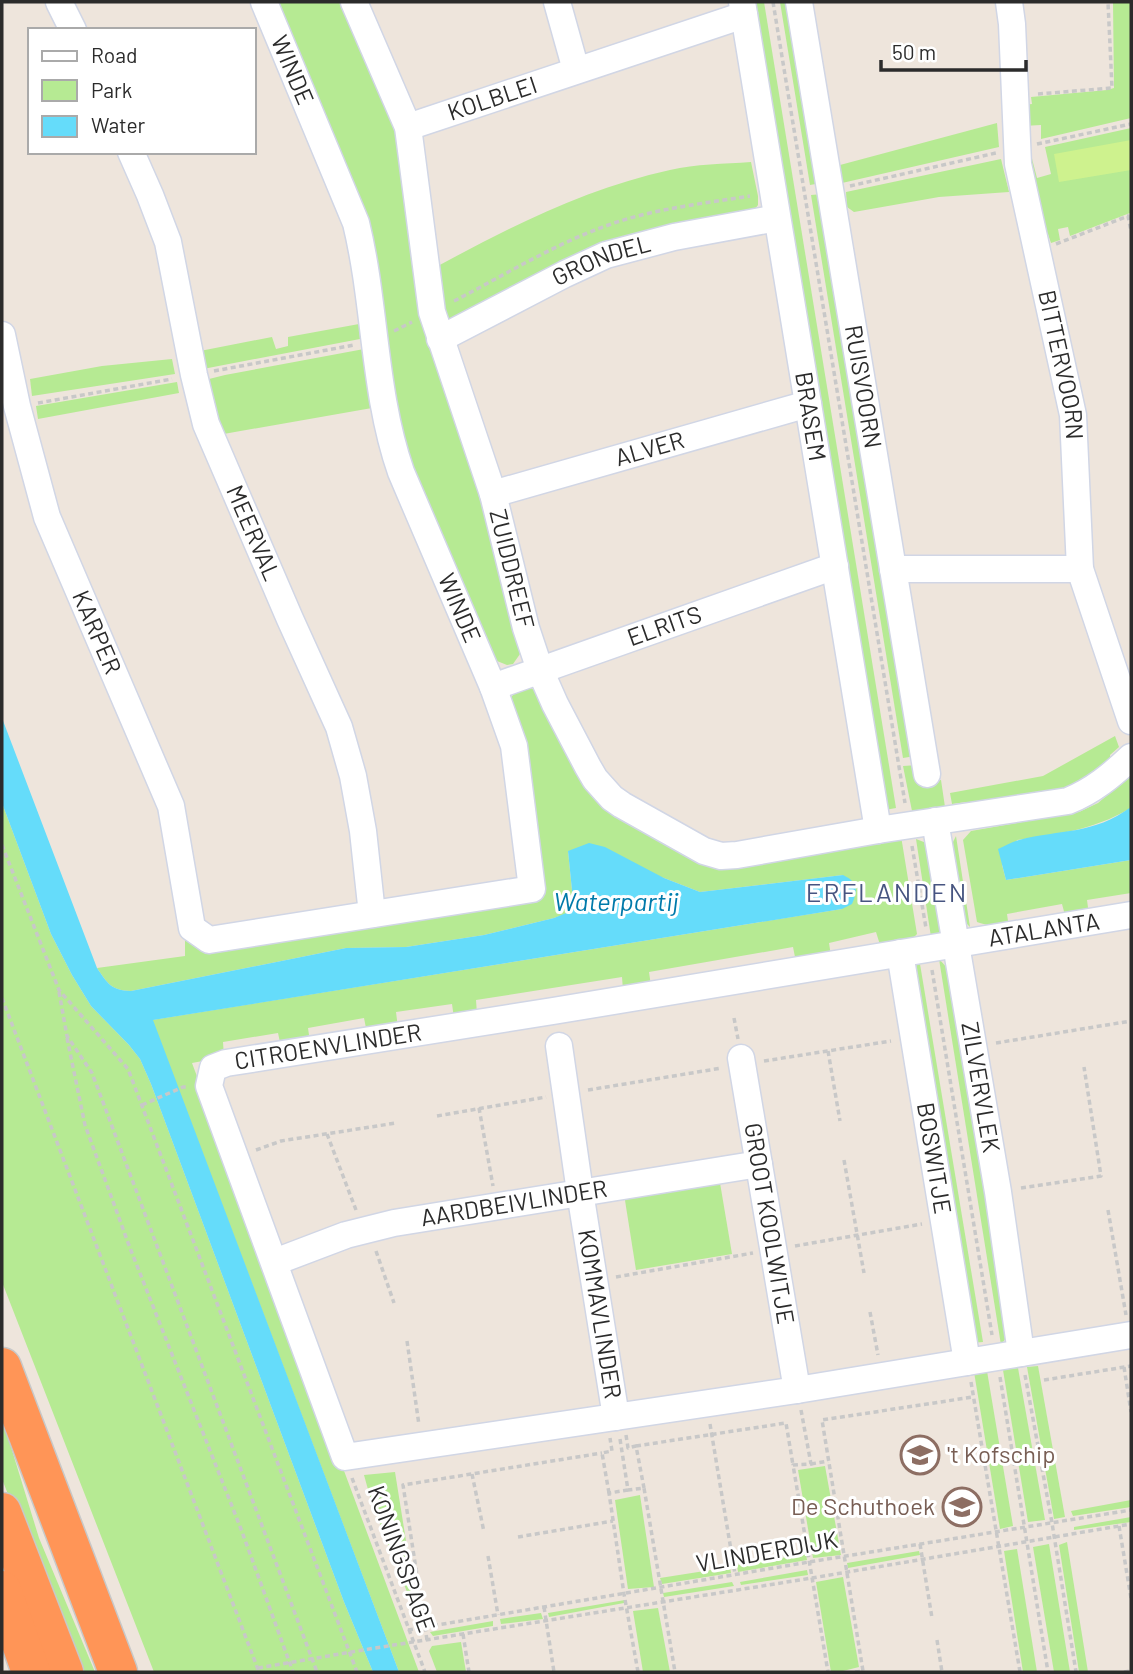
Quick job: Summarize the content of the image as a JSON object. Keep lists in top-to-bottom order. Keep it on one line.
{"streets":{"street":["WINDE","KOLBLEI","GRONDEL","BITTERVOORN","RUISVOORN","BRASEM","ALVER","MEERVAL","ZUIDDREEF","ELRITS","KARPER","ATALANTA","CITROENVLINDER","ZILVERVLEK","BOSWITJE","AARDBEIVLINDER","GROOT KOOLWITJE","KOMMAVLINDER"],"path":["VLINDERDIJK","KONINGSPAGE"]},"crossings":[["WINDE","MEERVAL"],["WINDE","ELRITS"],["WINDE","KARPER"],["KOLBLEI","BRASEM"],["KOLBLEI","ZUIDDREEF"],["GRONDEL","BRASEM"],["GRONDEL","ZUIDDREEF"],["BRASEM","ALVER"],["BRASEM","ZUIDDREEF"],["BRASEM","ELRITS"],["ALVER","ZUIDDREEF"],["ZUIDDREEF","ELRITS"],["ZUIDDREEF","ZILVERVLEK"],["ATALANTA","CITROENVLINDER"],["ATALANTA","ZILVERVLEK"],["CITROENVLINDER","ZILVERVLEK"],["CITROENVLINDER","BOSWITJE"],["CITROENVLINDER","AARDBEIVLINDER"],["CITROENVLINDER","KOMMAVLINDER"],["CITROENVLINDER","KONINGSPAGE"],["AARDBEIVLINDER","GROOT KOOLWITJE"],["AARDBEIVLINDER","KOMMAVLINDER"],["VLINDERDIJK","KONINGSPAGE"]],"districts":["ERFLANDEN"],"water":["Waterpartij"],"places":{"school or university":["'t Kofschip","De Schuthoek"]},"legend":["Road","Park","Water"],"scale_bar":"50 m"}
